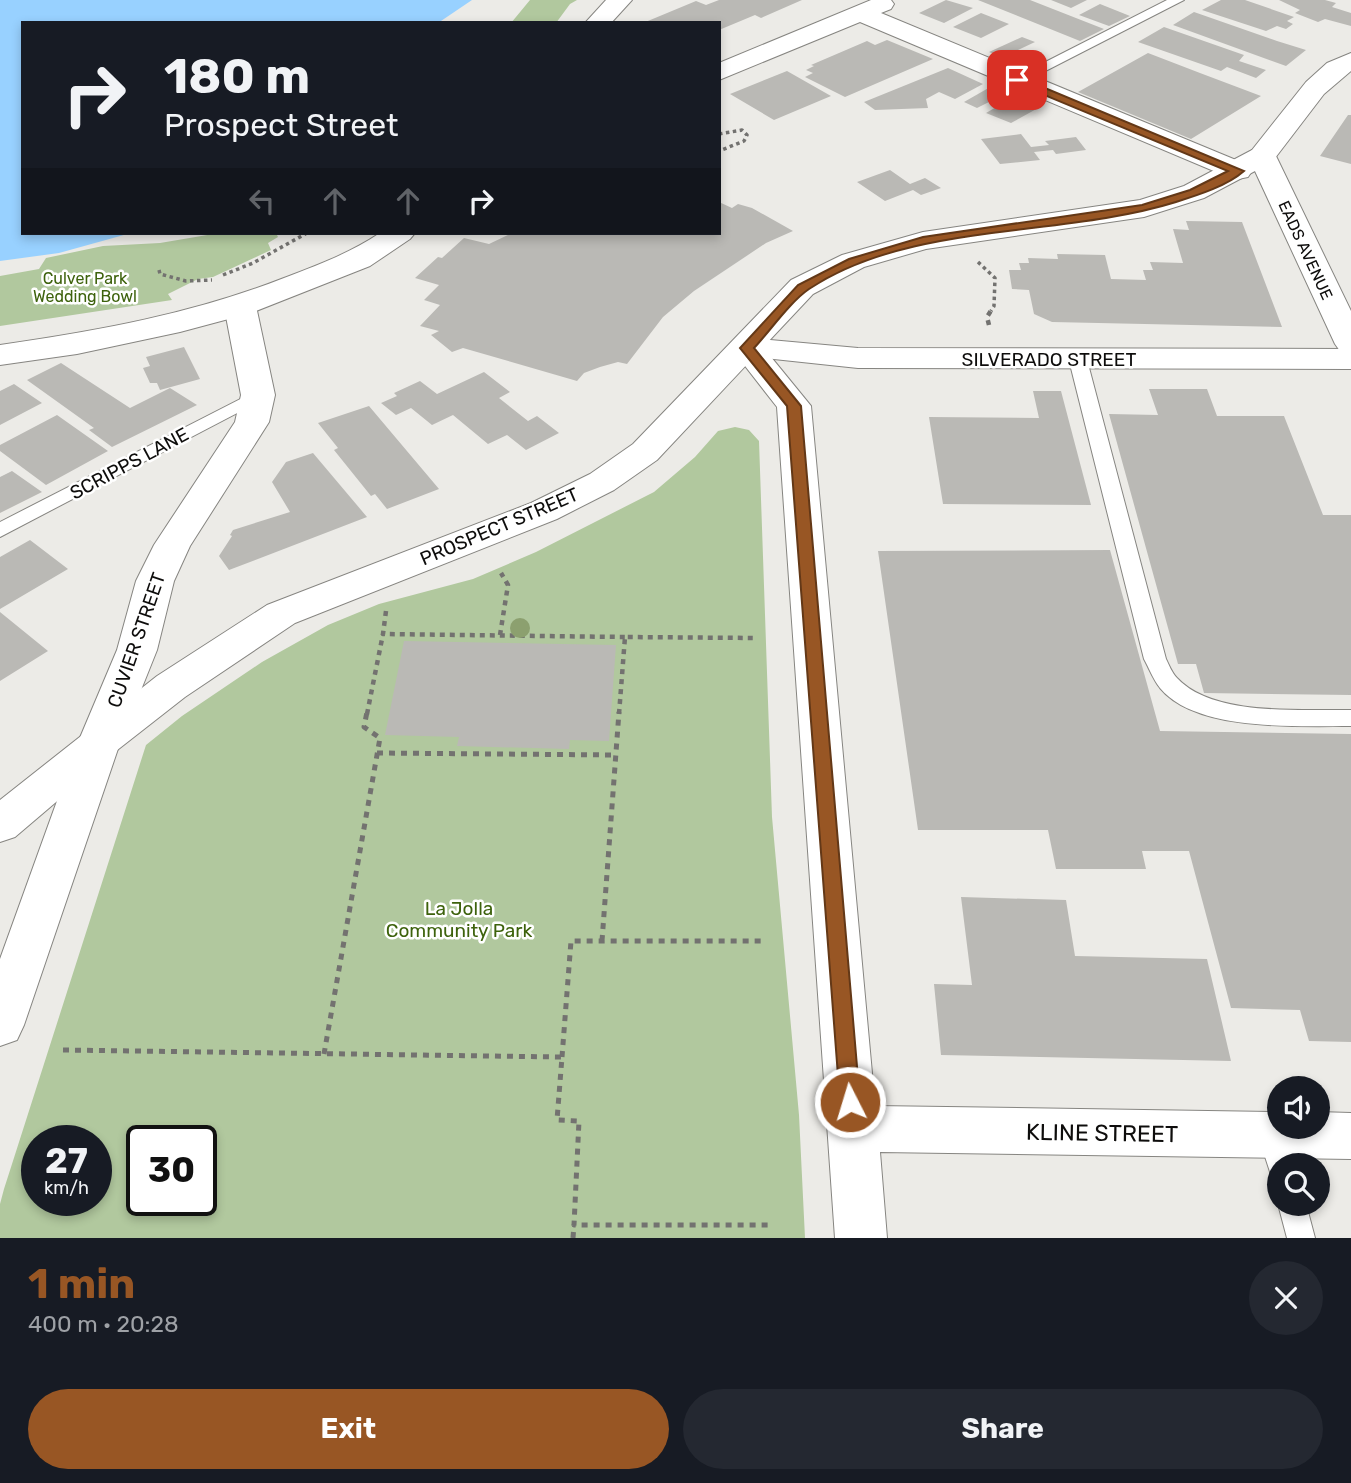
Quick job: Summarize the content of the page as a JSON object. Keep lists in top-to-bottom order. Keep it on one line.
{"streets":{"street":["EADS AVENUE","SILVERADO STREET","PROSPECT STREET","CUVIER STREET","KLINE STREET"],"lane":["SCRIPPS LANE"]},"crossings":[["EADS AVENUE","PROSPECT STREET"],["SILVERADO STREET","PROSPECT STREET"],["SCRIPPS LANE","CUVIER STREET"],["PROSPECT STREET","CUVIER STREET"]],"parks":["Culver Park Wedding Bowl","La Jolla Community Park"],"page":{"turn":["180 m","Prospect Street"],"speed":"27 km/h","limit":"30","heading":["1 min","400 m · 20:28"],"buttons":["Exit","Share"]}}
